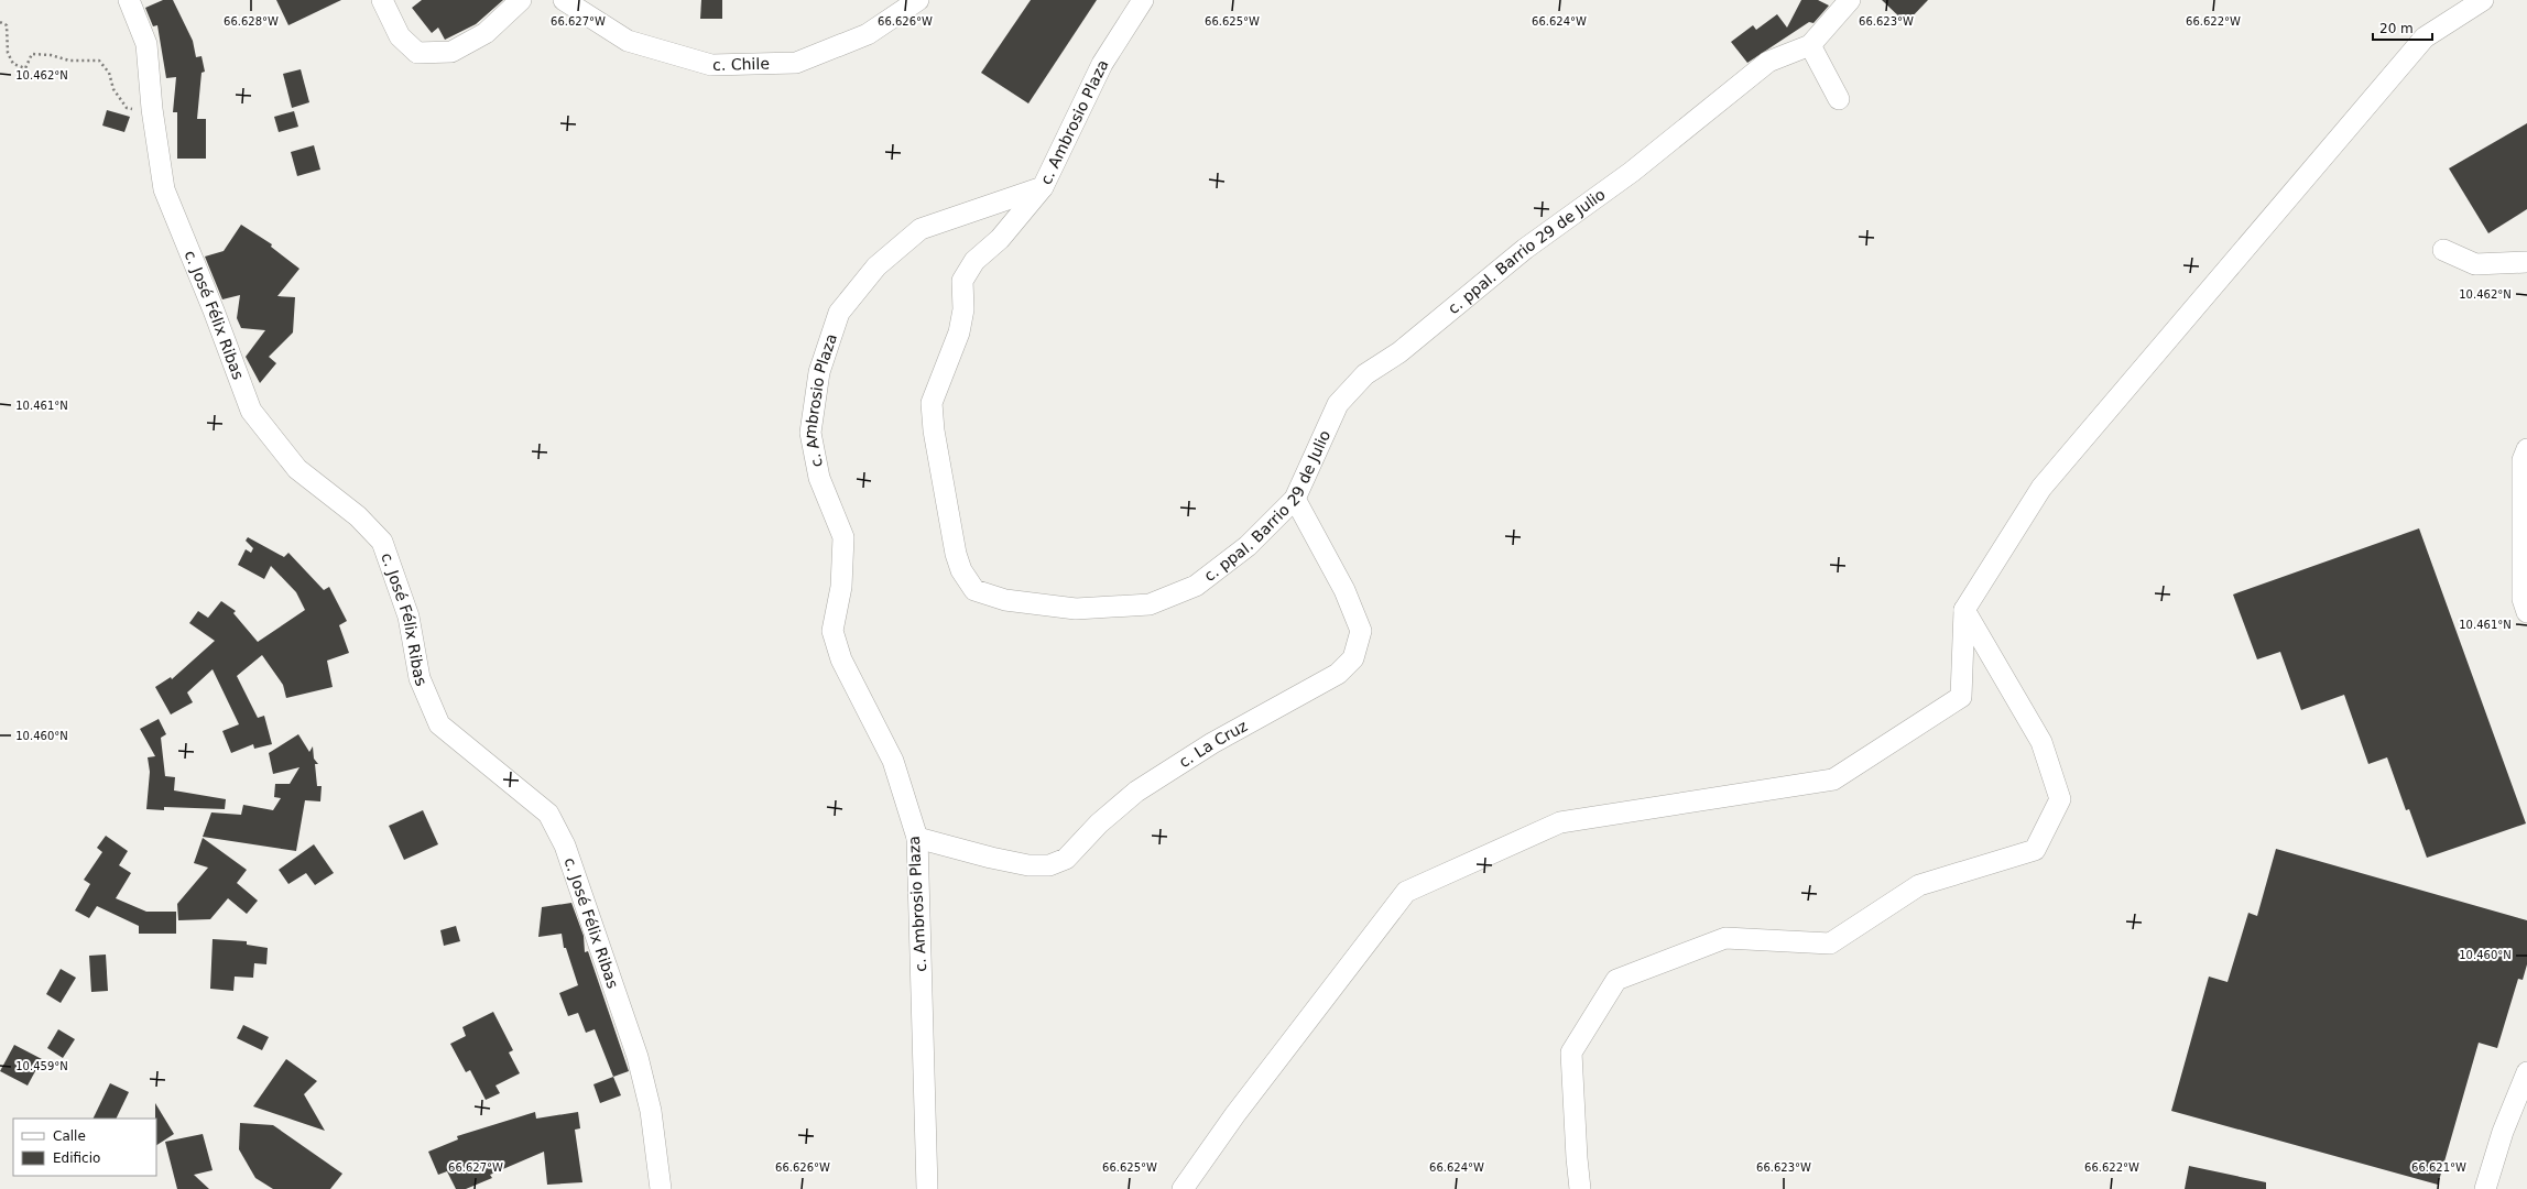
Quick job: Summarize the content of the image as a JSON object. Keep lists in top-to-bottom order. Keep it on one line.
{"streets":{"street":["c. Chile","c. Ambrosio Plaza","c. ppal. Barrio 29 de Julio","c. José Félix Ribas","c. La Cruz"]},"crossings":[["c. Ambrosio Plaza","c. ppal. Barrio 29 de Julio"],["c. Ambrosio Plaza","c. La Cruz"],["c. ppal. Barrio 29 de Julio","c. La Cruz"]],"legend":["Calle","Edificio"],"scale_bar":"20 m","coordinates":["66.628°W","66.627°W","66.626°W","66.625°W","66.624°W","66.623°W","66.622°W","10.462°N","10.461°N","10.460°N","10.459°N","66.621°W"]}
